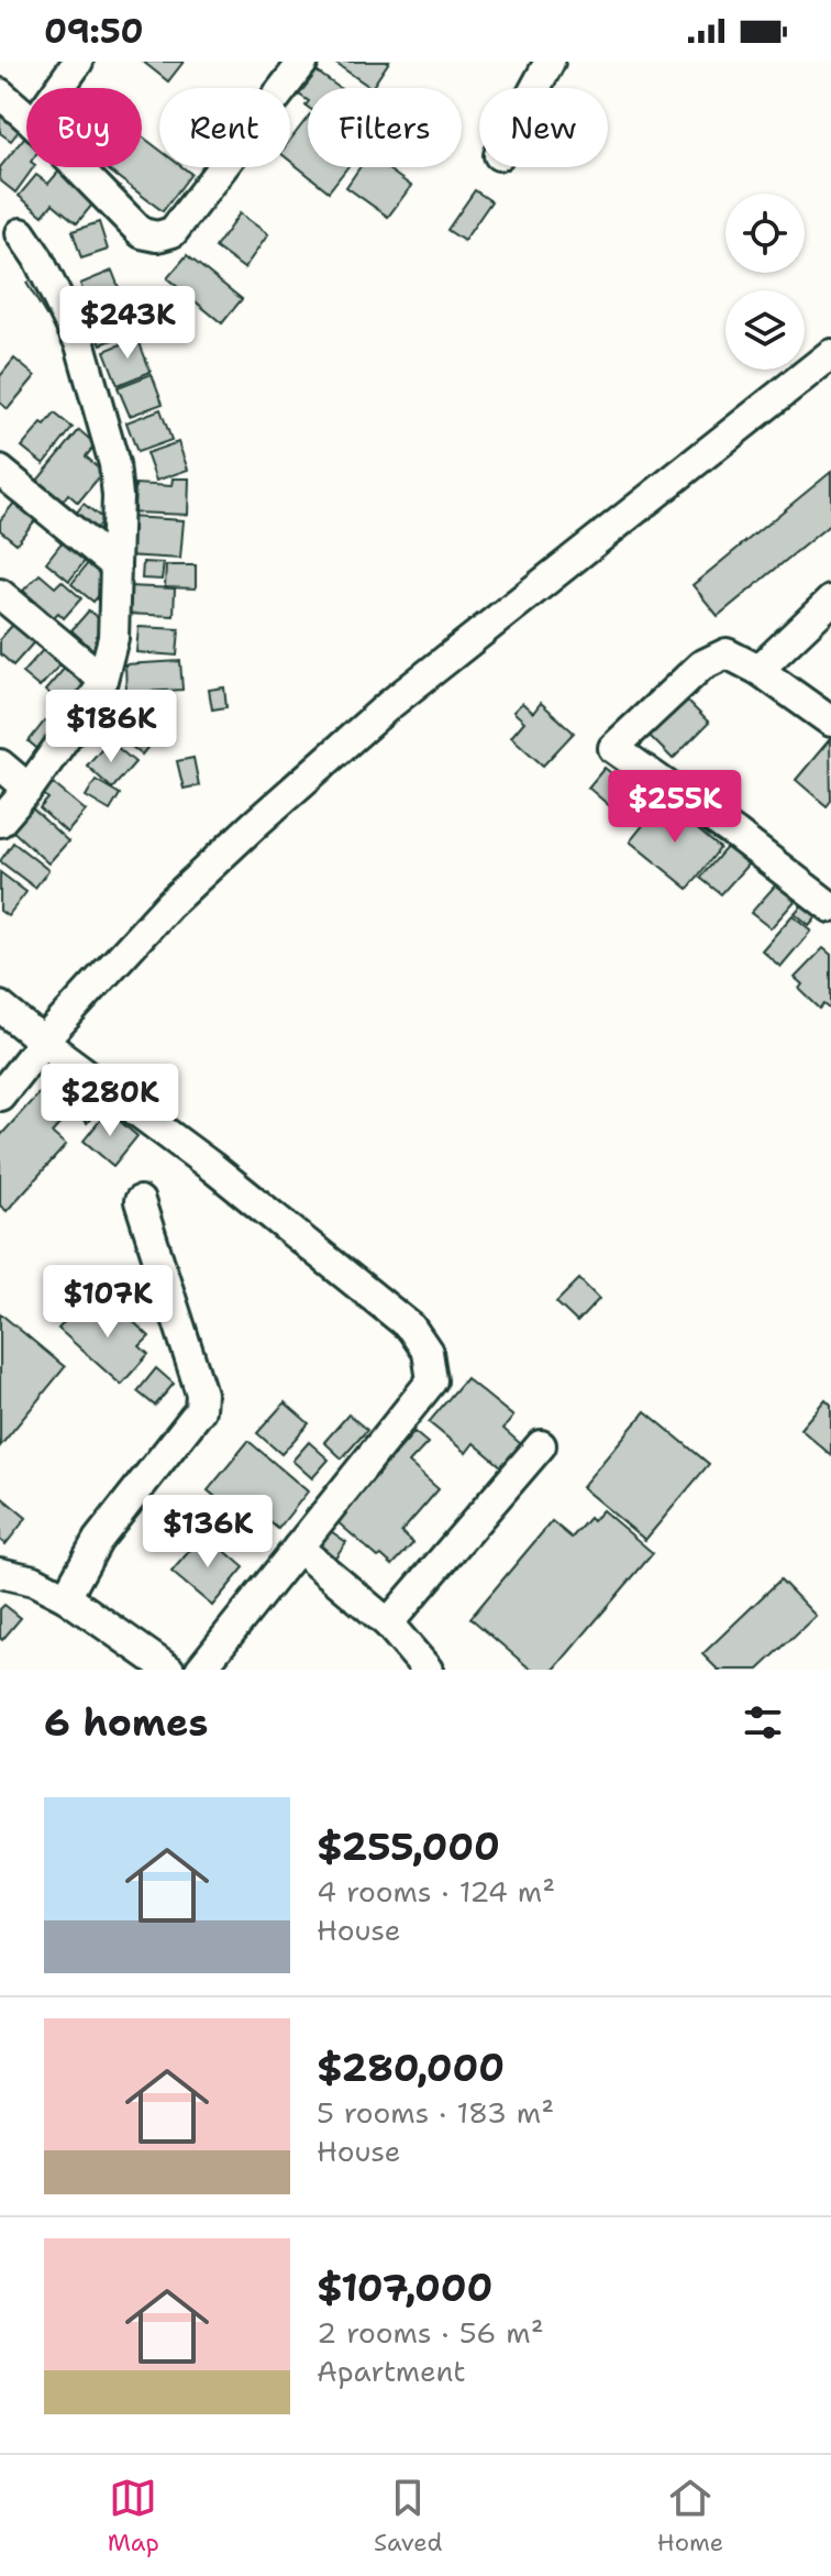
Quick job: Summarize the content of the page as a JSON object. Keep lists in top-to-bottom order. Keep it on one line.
{"page":{"status":"09:50","chip":["Buy","Rent","Filters","New"],"price":["$243K","$186K","$255K","$280K","$107K","$136K"],"heading":"6 homes","list":[{"name":"$255,000","note":"4 rooms · 124 m² · House"},{"name":"$280,000","note":"5 rooms · 183 m² · House"},{"name":"$107,000","note":"2 rooms · 56 m² · Apartment"}],"tabs":["Map","Saved","Home"]}}
